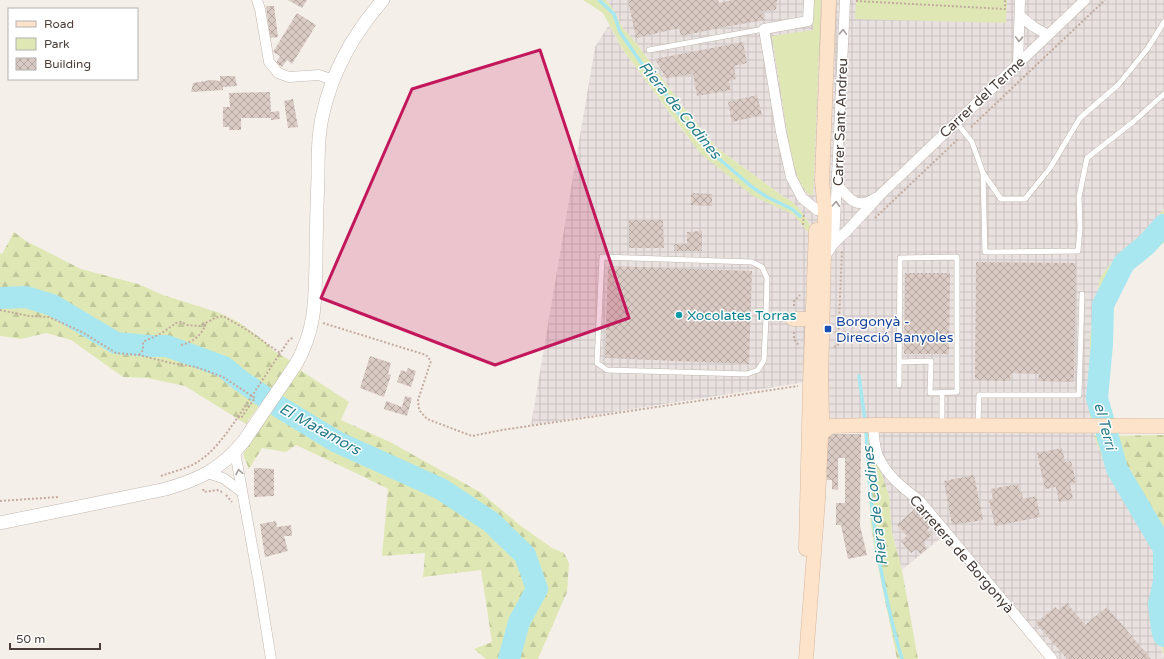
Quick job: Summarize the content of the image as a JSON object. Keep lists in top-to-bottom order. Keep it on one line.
{"streets":{"street":["Carrer del Terme","Carrer Sant Andreu","Carretera de Borgonyà"]},"crossings":[["Carrer del Terme","Carrer Sant Andreu"]],"water":["Riera de Codines","el Terri","El Matamors"],"places":{"other":["Xocolates Torras"],"transit":["Borgonyà - Direcció Banyoles"]},"legend":["Road","Park","Building"],"scale_bar":"50 m"}
